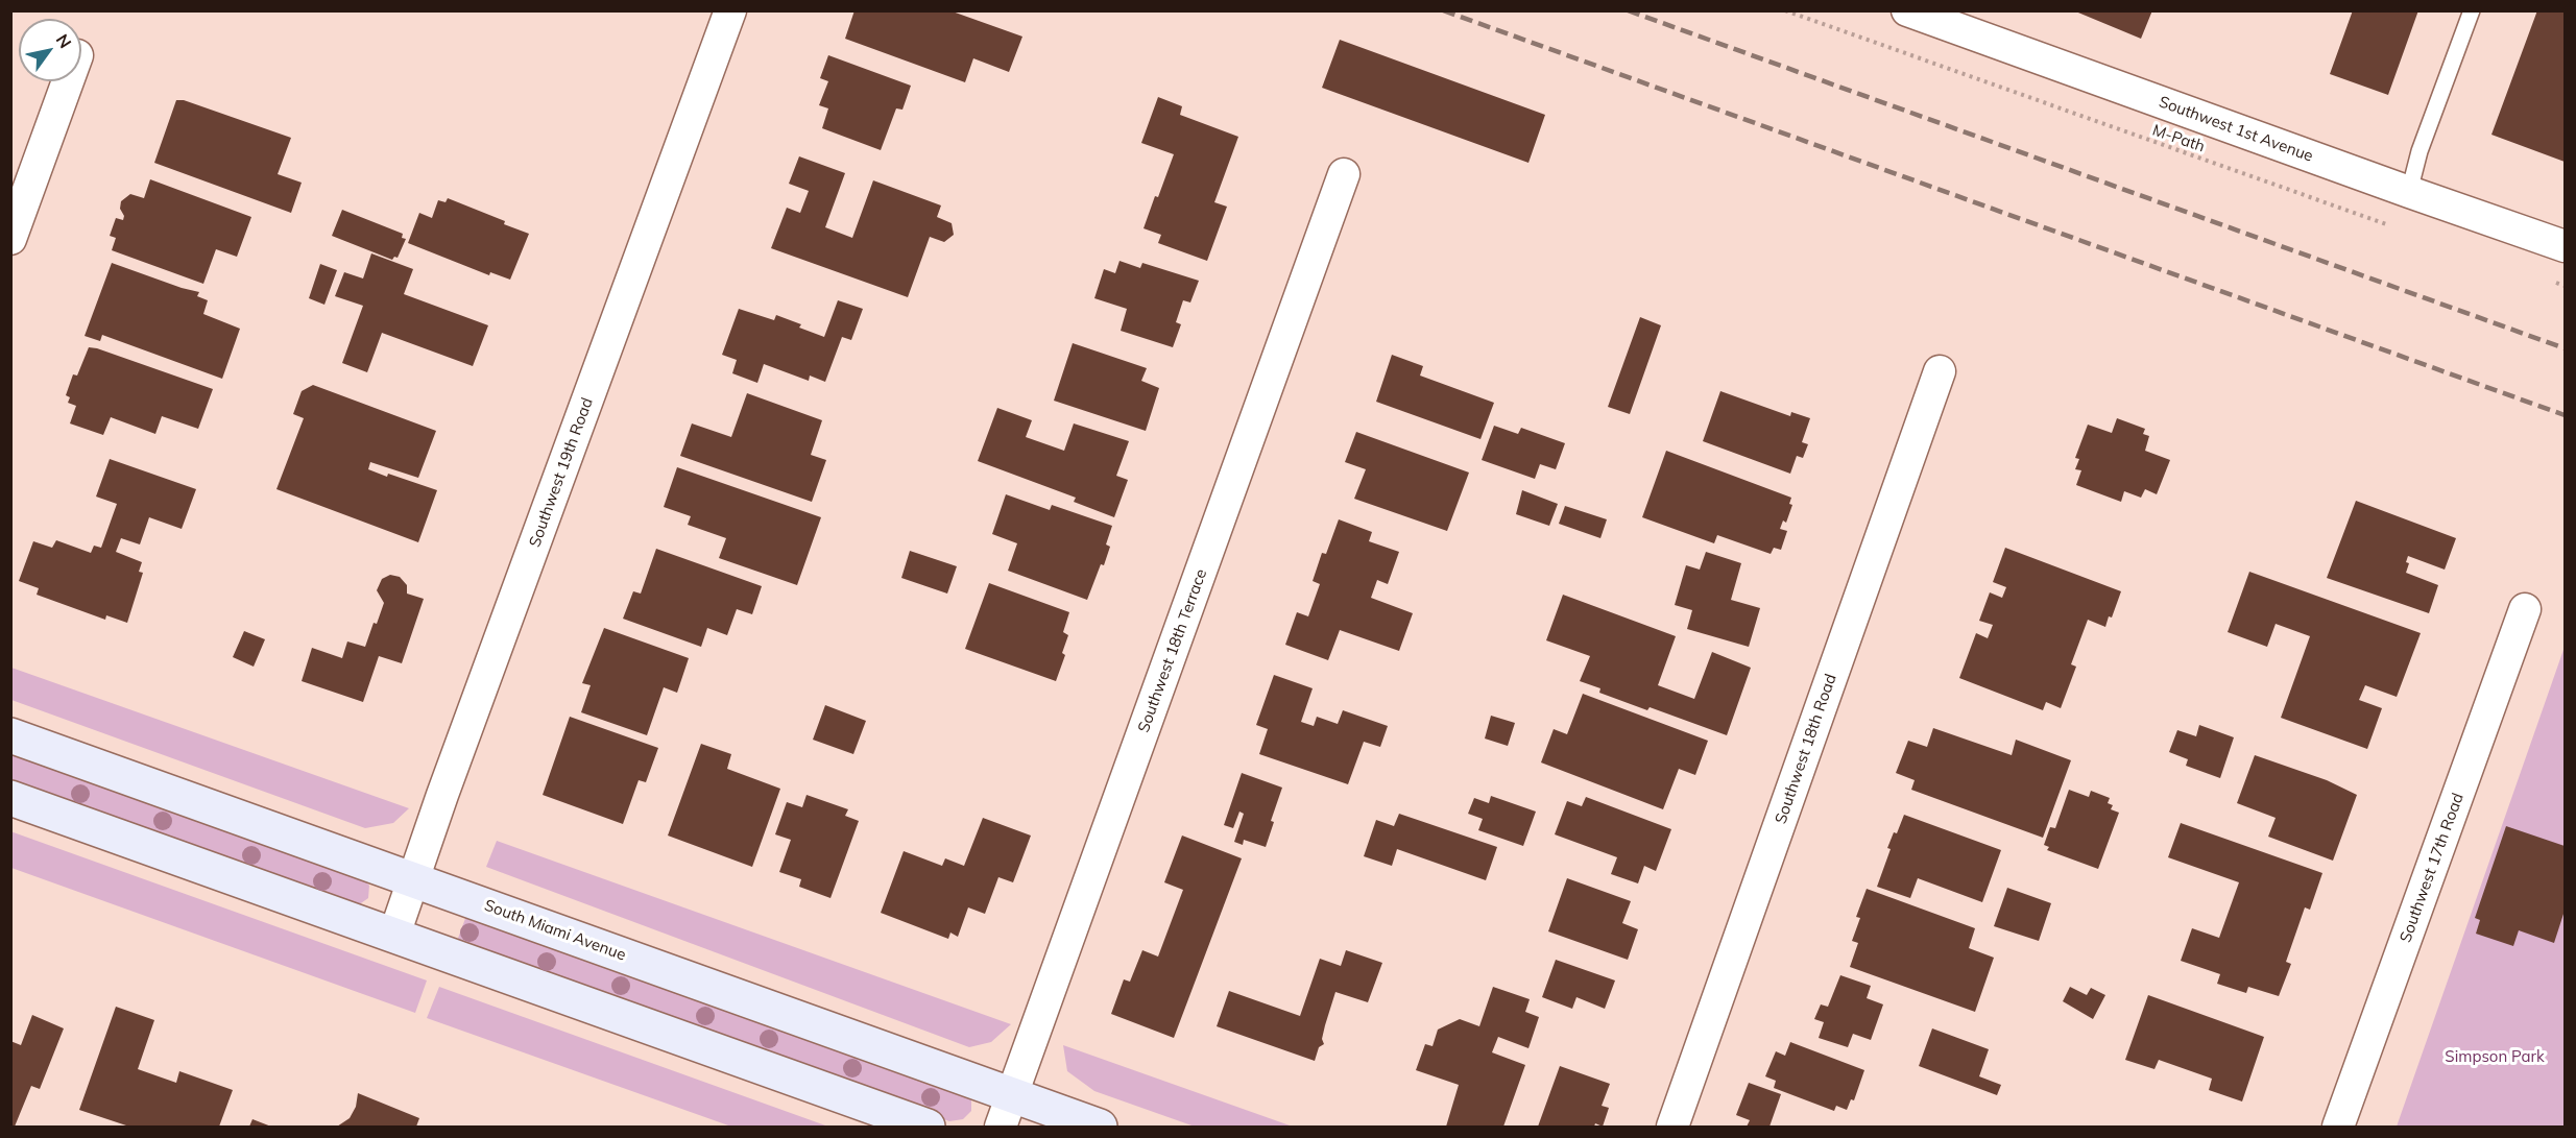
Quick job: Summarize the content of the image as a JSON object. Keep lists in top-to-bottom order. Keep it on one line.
{"streets":{"main road":["South Miami Avenue"],"street":["Southwest 1st Avenue","Southwest 19th Road","Southwest 18th Terrace","Southwest 18th Road","Southwest 17th Road"],"path":["M-Path"]},"crossings":[["Southwest 19th Road","South Miami Avenue"],["Southwest 18th Terrace","South Miami Avenue"]],"parks":["Simpson Park"],"north":"top right"}
